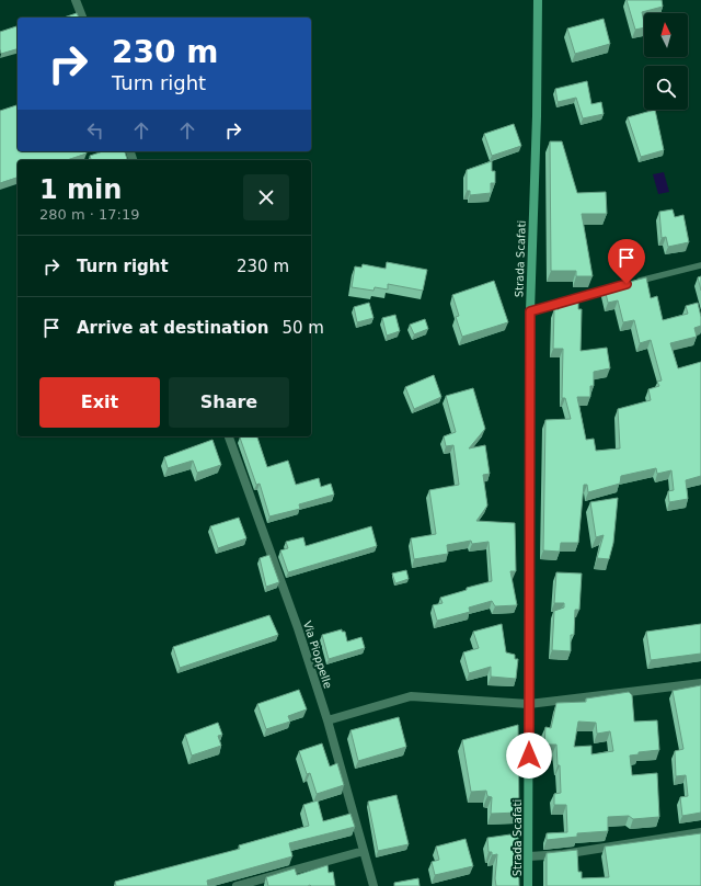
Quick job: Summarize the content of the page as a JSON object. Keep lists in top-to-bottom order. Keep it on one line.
{"streets":{"street":["Strada Scafati","Via Pioppelle"]},"north":"top","page":{"turn":["230 m","Turn right"],"heading":["1 min","280 m · 17:19"],"list":[{"name":"Turn right","value":"230 m"},{"name":"Arrive at destination","value":"50 m"}],"buttons":["Exit","Share"]}}
